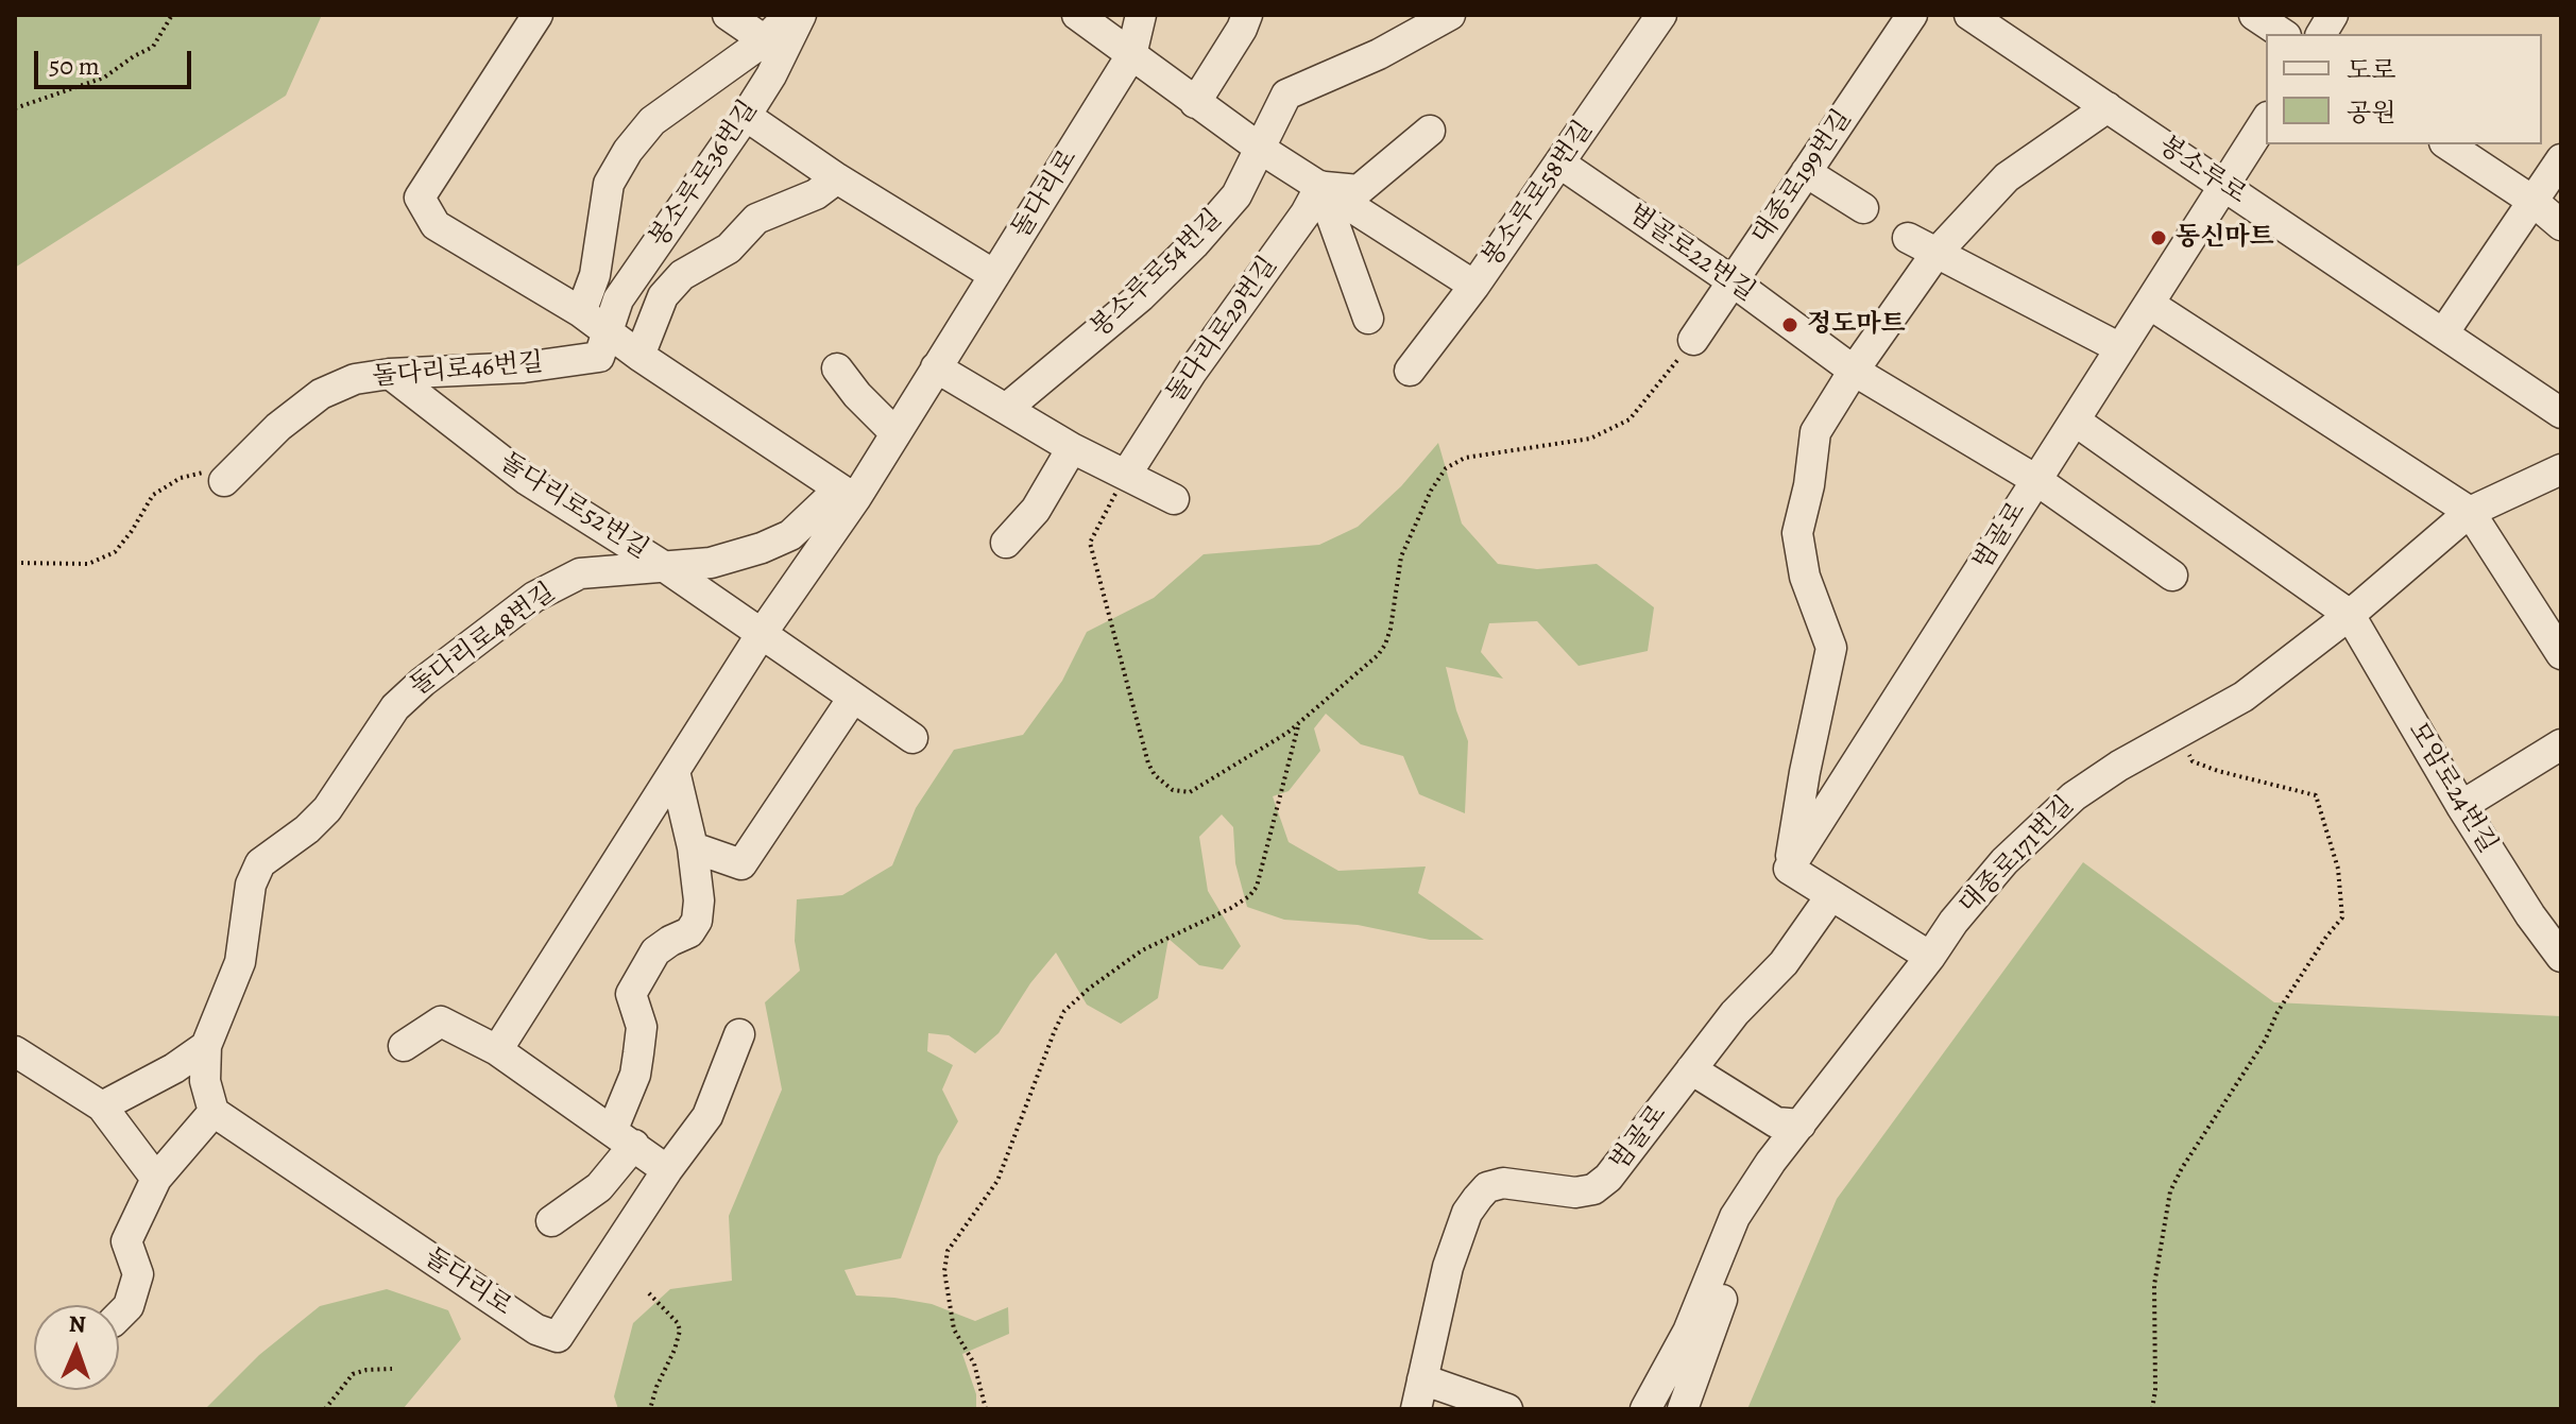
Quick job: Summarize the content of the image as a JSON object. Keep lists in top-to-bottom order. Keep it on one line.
{"streets":{"street":["봉소루로","봉소루로36번길","대종로199번길","돌다리로","봉소루로58번길","범골로22번길","봉소루로54번길","돌다리로29번길","돌다리로46번길","돌다리로52번길","범골로","돌다리로48번길","모암로24번길","대종로171번길"]},"crossings":[["봉소루로","범골로"],["봉소루로36번길","돌다리로46번길"],["대종로199번길","범골로22번길"],["돌다리로","돌다리로52번길"],["돌다리로","돌다리로48번길"],["봉소루로58번길","범골로22번길"],["범골로22번길","범골로"],["돌다리로46번길","돌다리로52번길"],["돌다리로52번길","돌다리로48번길"],["모암로24번길","대종로171번길"]],"places":["동신마트","정도마트"],"legend":["도로","공원"],"scale_bar":"50 m","north":"top"}
